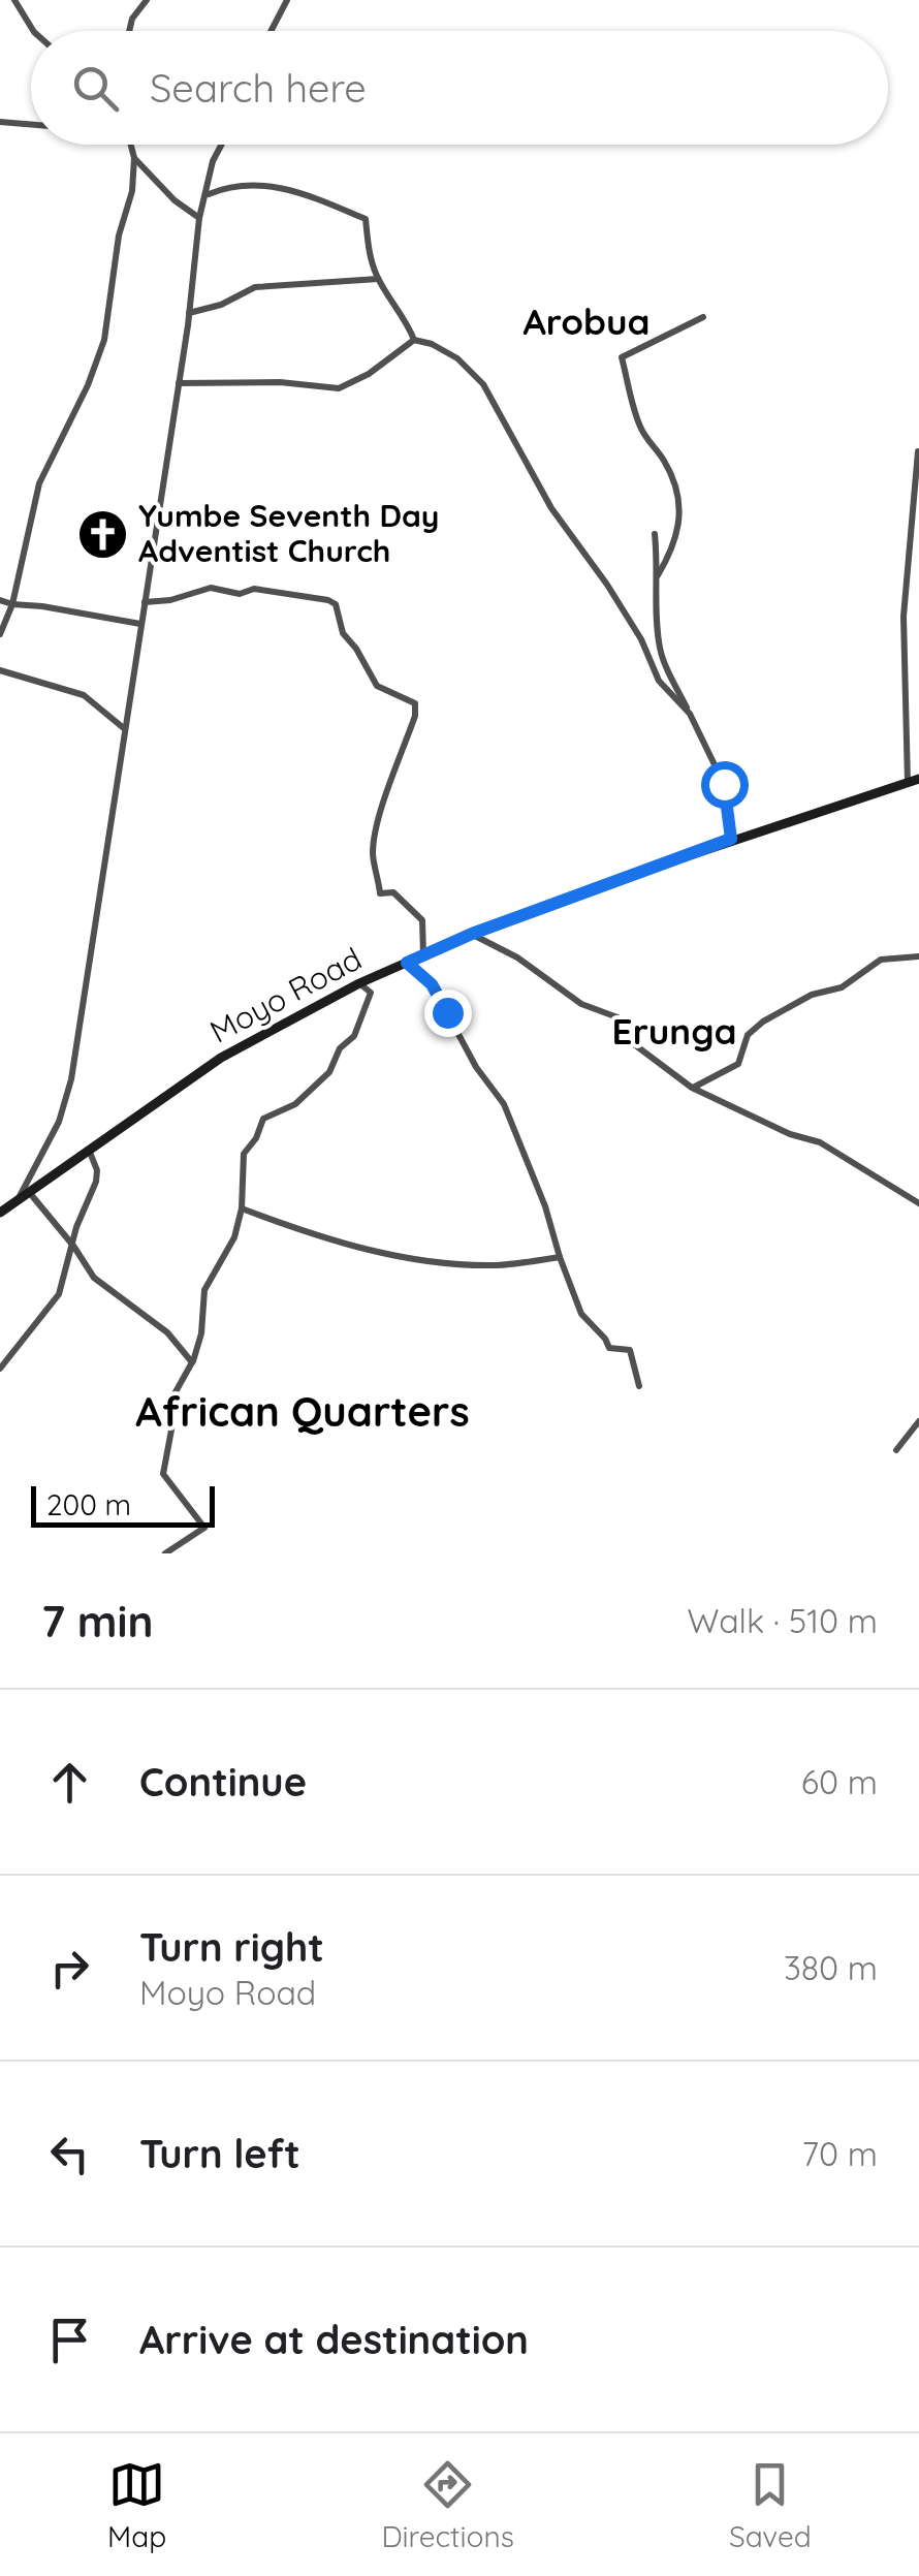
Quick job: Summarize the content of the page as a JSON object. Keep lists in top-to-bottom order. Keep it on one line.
{"streets":{"main road":["Moyo Road"]},"districts":["Arobua","Erunga","African Quarters"],"places":{"church":["Yumbe Seventh Day Adventist Church"]},"scale_bar":"200 m","page":{"search":"Search here","scale":"200 m","heading":["7 min","Walk · 510 m"],"list":[["Continue","60 m"],["Turn right","Moyo Road","380 m"],["Turn left","70 m"],"Arrive at destination"],"nav":["Map","Directions","Saved"]}}
